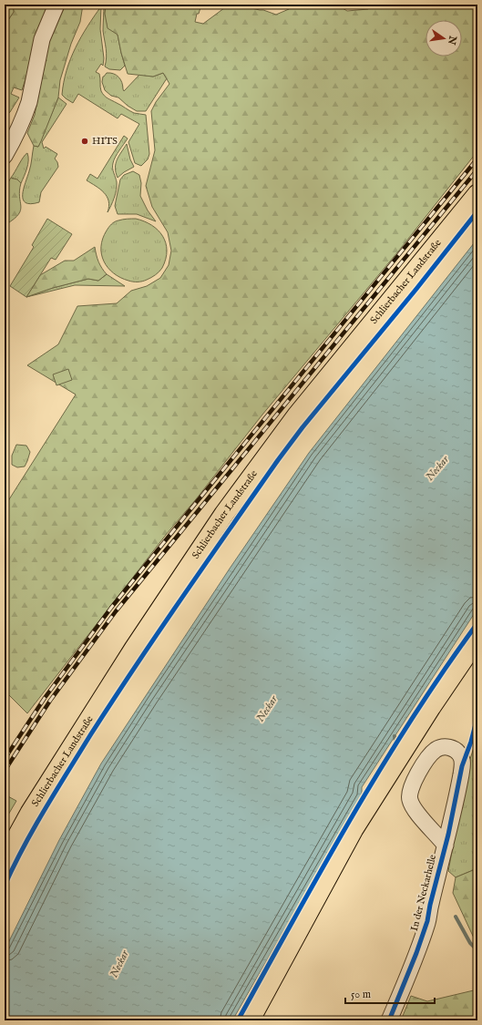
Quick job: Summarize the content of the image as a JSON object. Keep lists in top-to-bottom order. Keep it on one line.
{"streets":{"main road":["Schlierbacher Landstraße"],"street":["In der Neckarhelle"]},"water":["Neckar"],"places":["HITS"],"scale_bar":"50 m","north":"right"}
